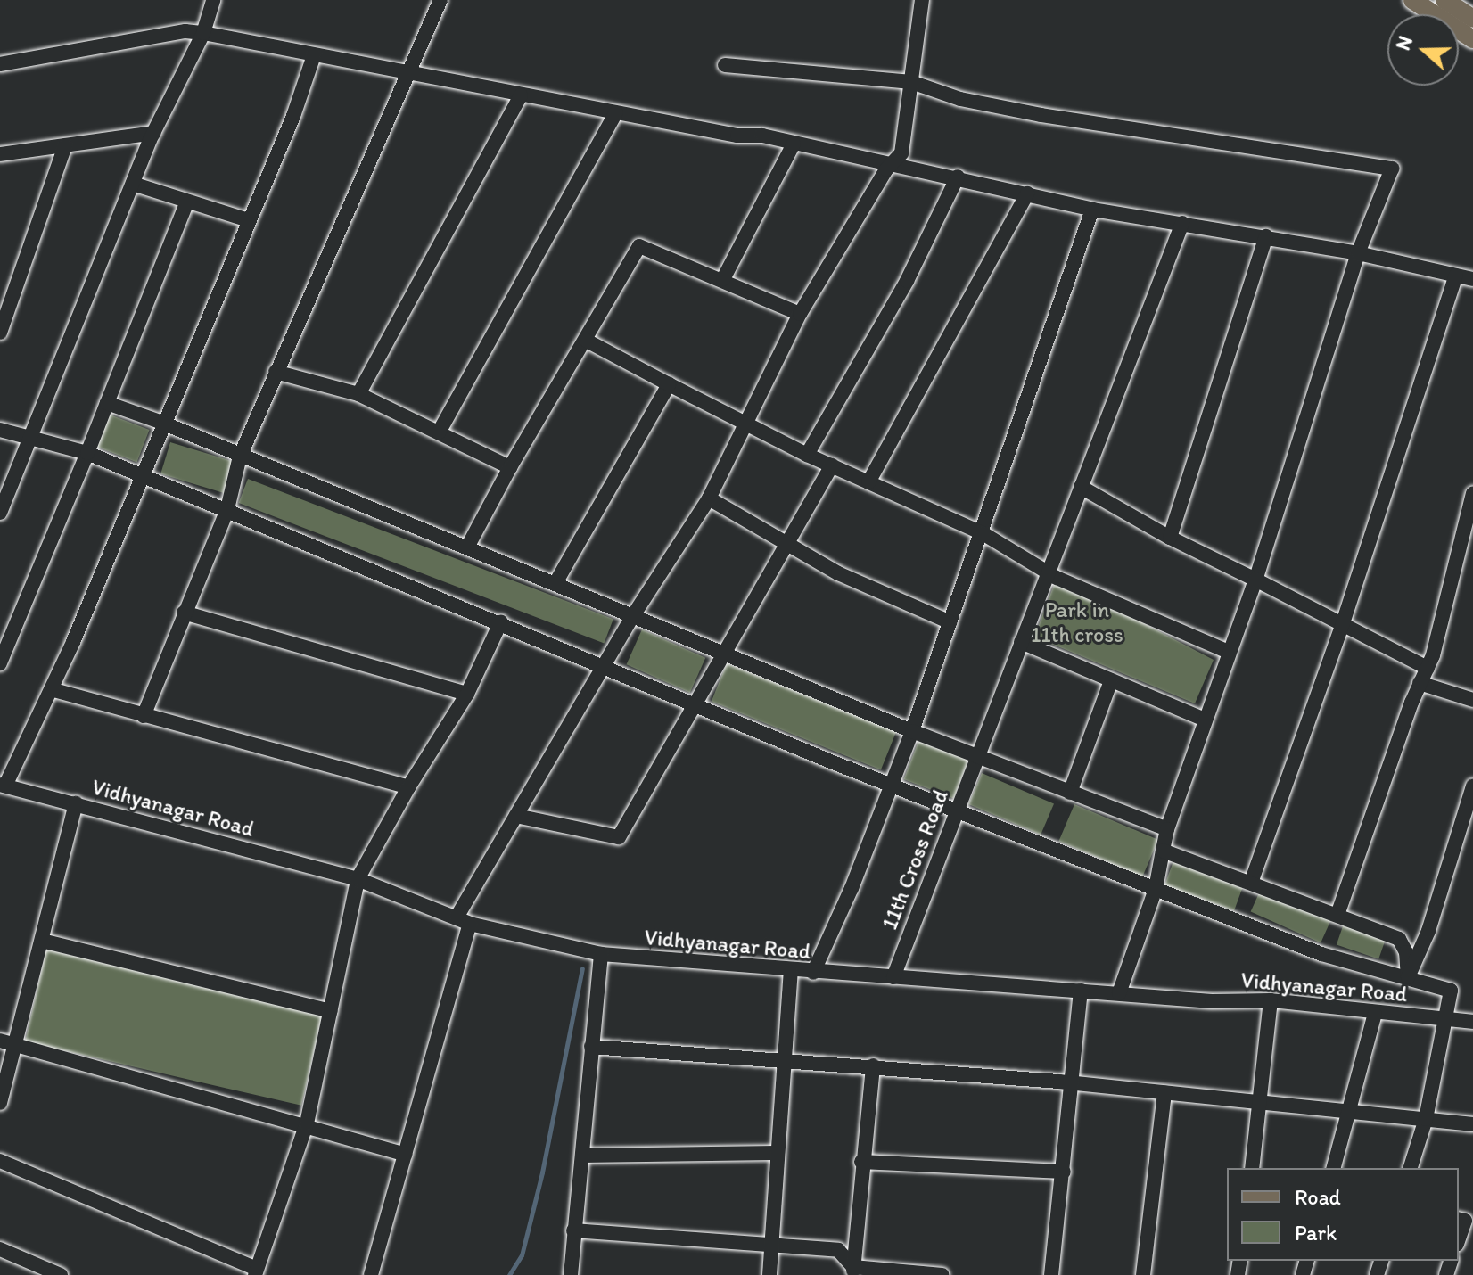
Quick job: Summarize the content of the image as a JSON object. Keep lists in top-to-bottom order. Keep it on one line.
{"streets":{"street":["Vidhyanagar Road","11th Cross Road"]},"crossings":[["Vidhyanagar Road","11th Cross Road"]],"parks":["Park in 11th cross"],"legend":["Road","Park"],"north":"left"}
